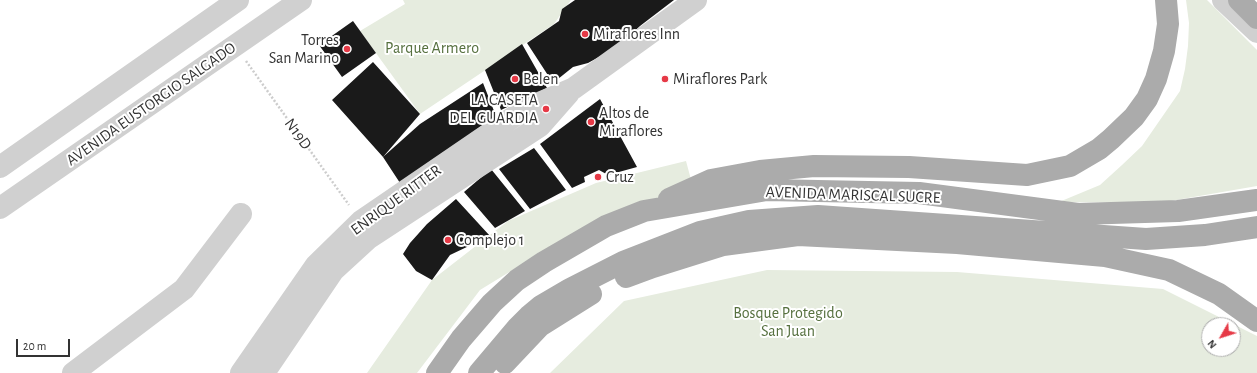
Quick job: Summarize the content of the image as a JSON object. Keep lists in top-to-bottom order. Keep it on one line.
{"streets":{"main road":["AVENIDA MARISCAL SUCRE"],"street":["AVENIDA EUSTORGIO SALGADO","ENRIQUE RITTER"],"path":["N19D"]},"crossings":[["AVENIDA EUSTORGIO SALGADO","N19D"],["N19D","ENRIQUE RITTER"]],"parks":["Parque Armero","Bosque Protegido San Juan"],"places":["Miraflores Inn","Torres San Marino","Belen","Miraflores Park","LA CASETA DEL GUARDIA","Altos de Miraflores","Cruz","Complejo 1"],"scale_bar":"20 m","north":"bottom left"}
